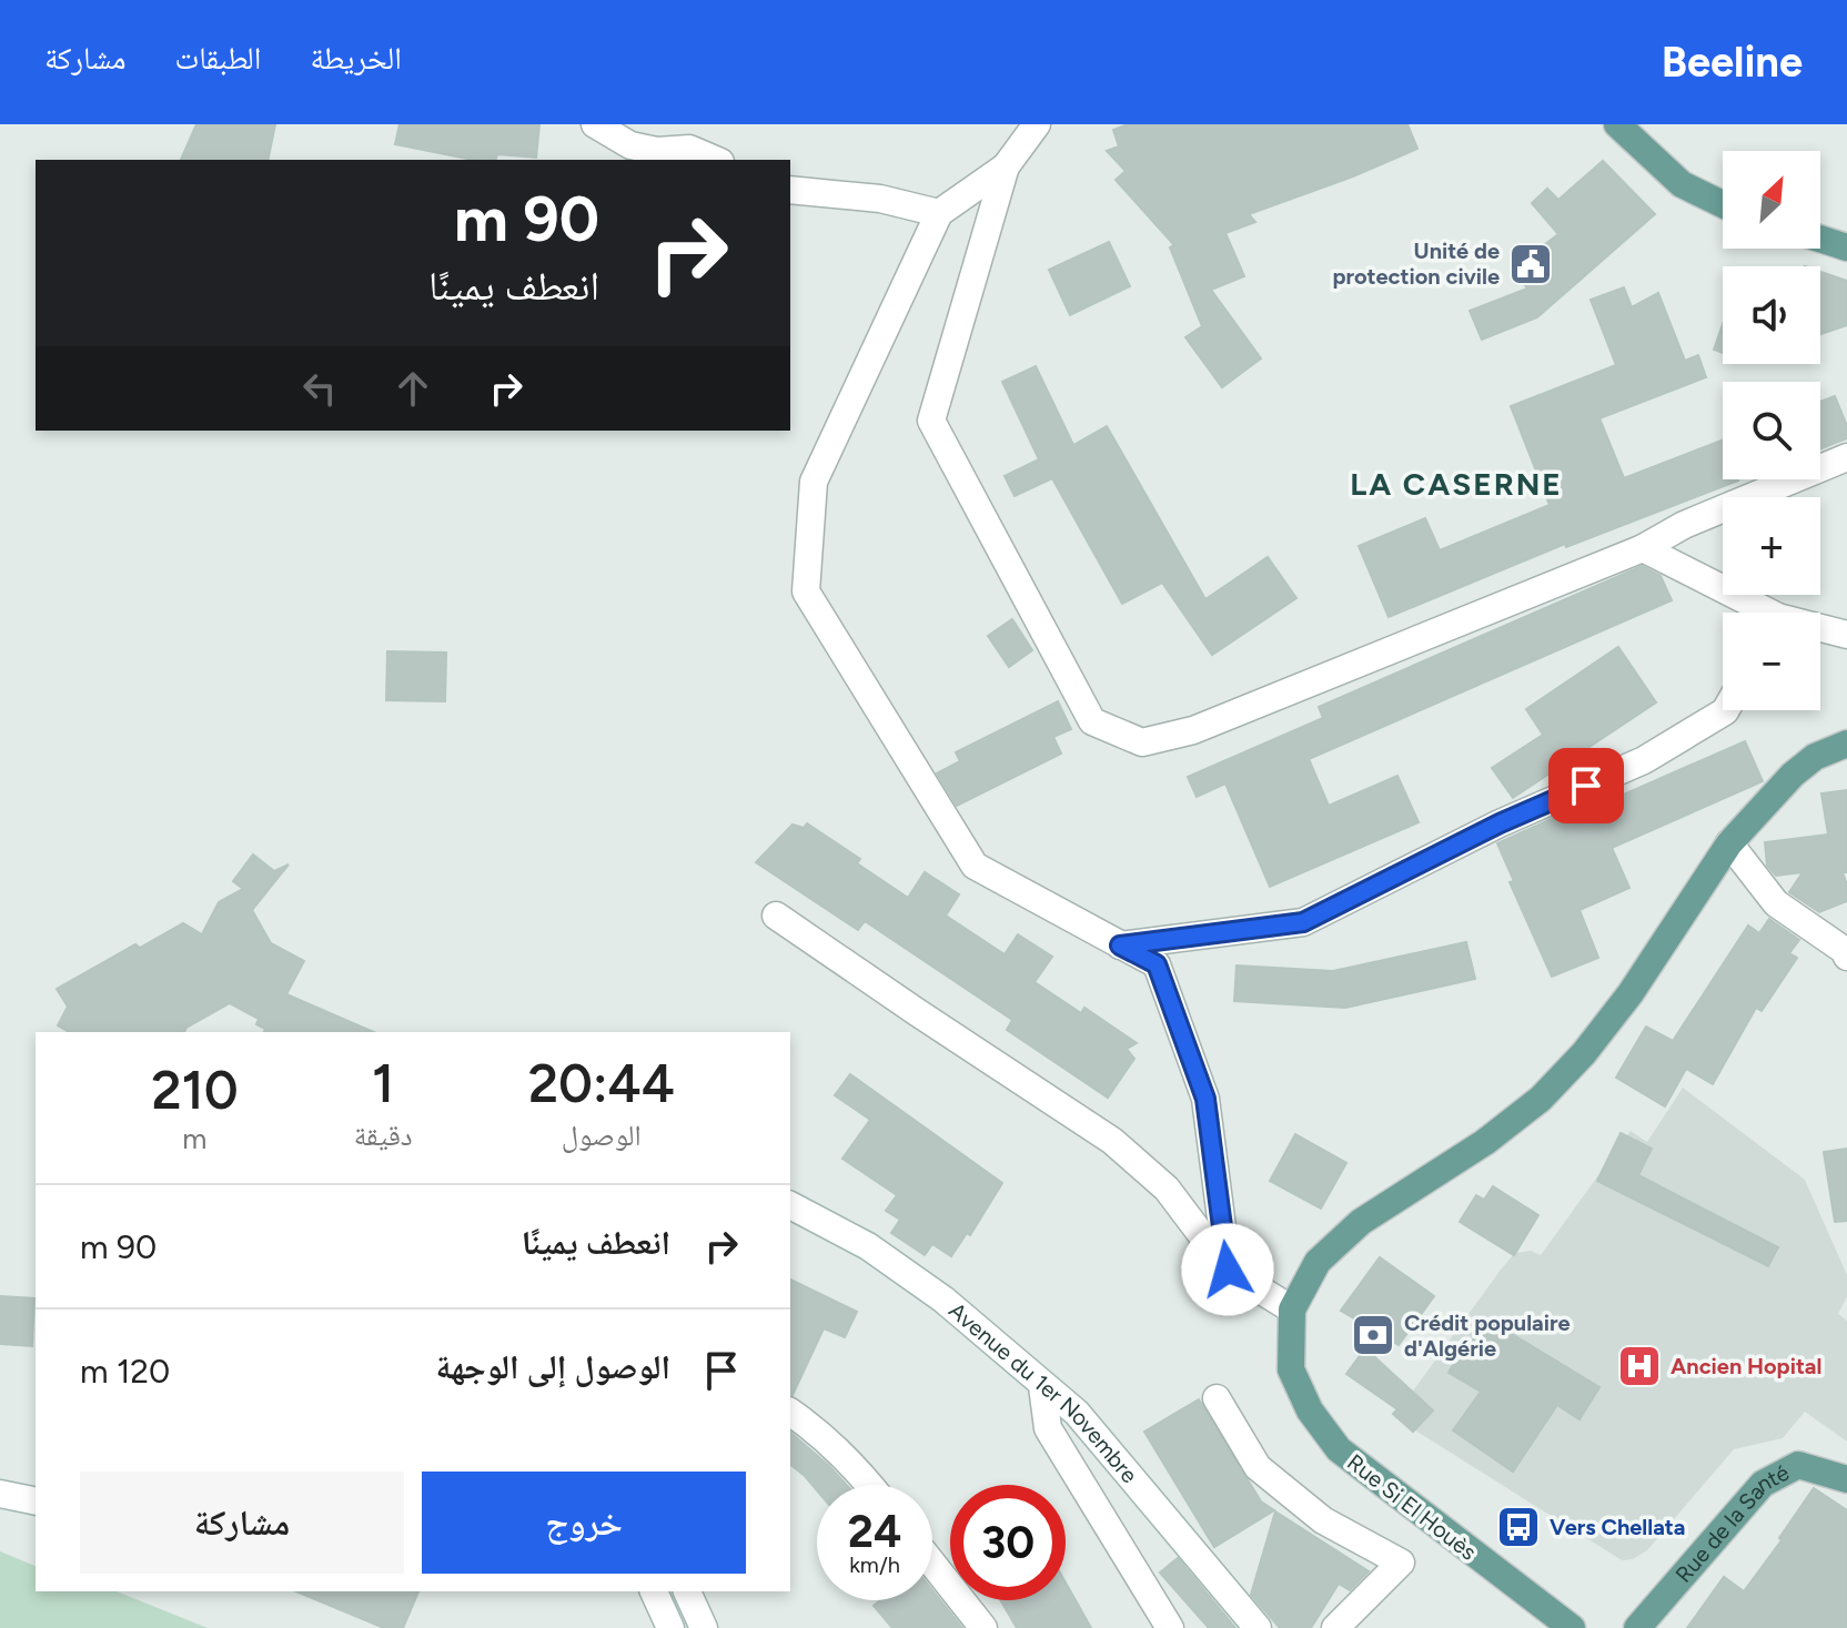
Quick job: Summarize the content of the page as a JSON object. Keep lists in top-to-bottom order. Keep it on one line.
{"streets":{"main road":["Rue Si El Houès","Rue de la Santé"],"street":["Avenue du 1er Novembre"]},"districts":["LA CASERNE"],"places":{"public building":["Unité de protection civile"],"bank":["Crédit populaire d'Algérie"],"hospital":["Ancien Hopital"],"bus stop":["Vers Chellata"]},"north":"top right","page":{"header":"Beeline","nav":["الخريطة","الطبقات","مشاركة"],"map_buttons":["+","−"],"turn":["90 m","انعطف يمينًا"],"eta":["20:44","الوصول","1","دقيقة","210","m"],"list":[{"name":"انعطف يمينًا","value":"90 m"},{"name":"الوصول إلى الوجهة","value":"120 m"}],"buttons":["خروج","مشاركة"],"speed":"24 km/h","limit":"30"}}
